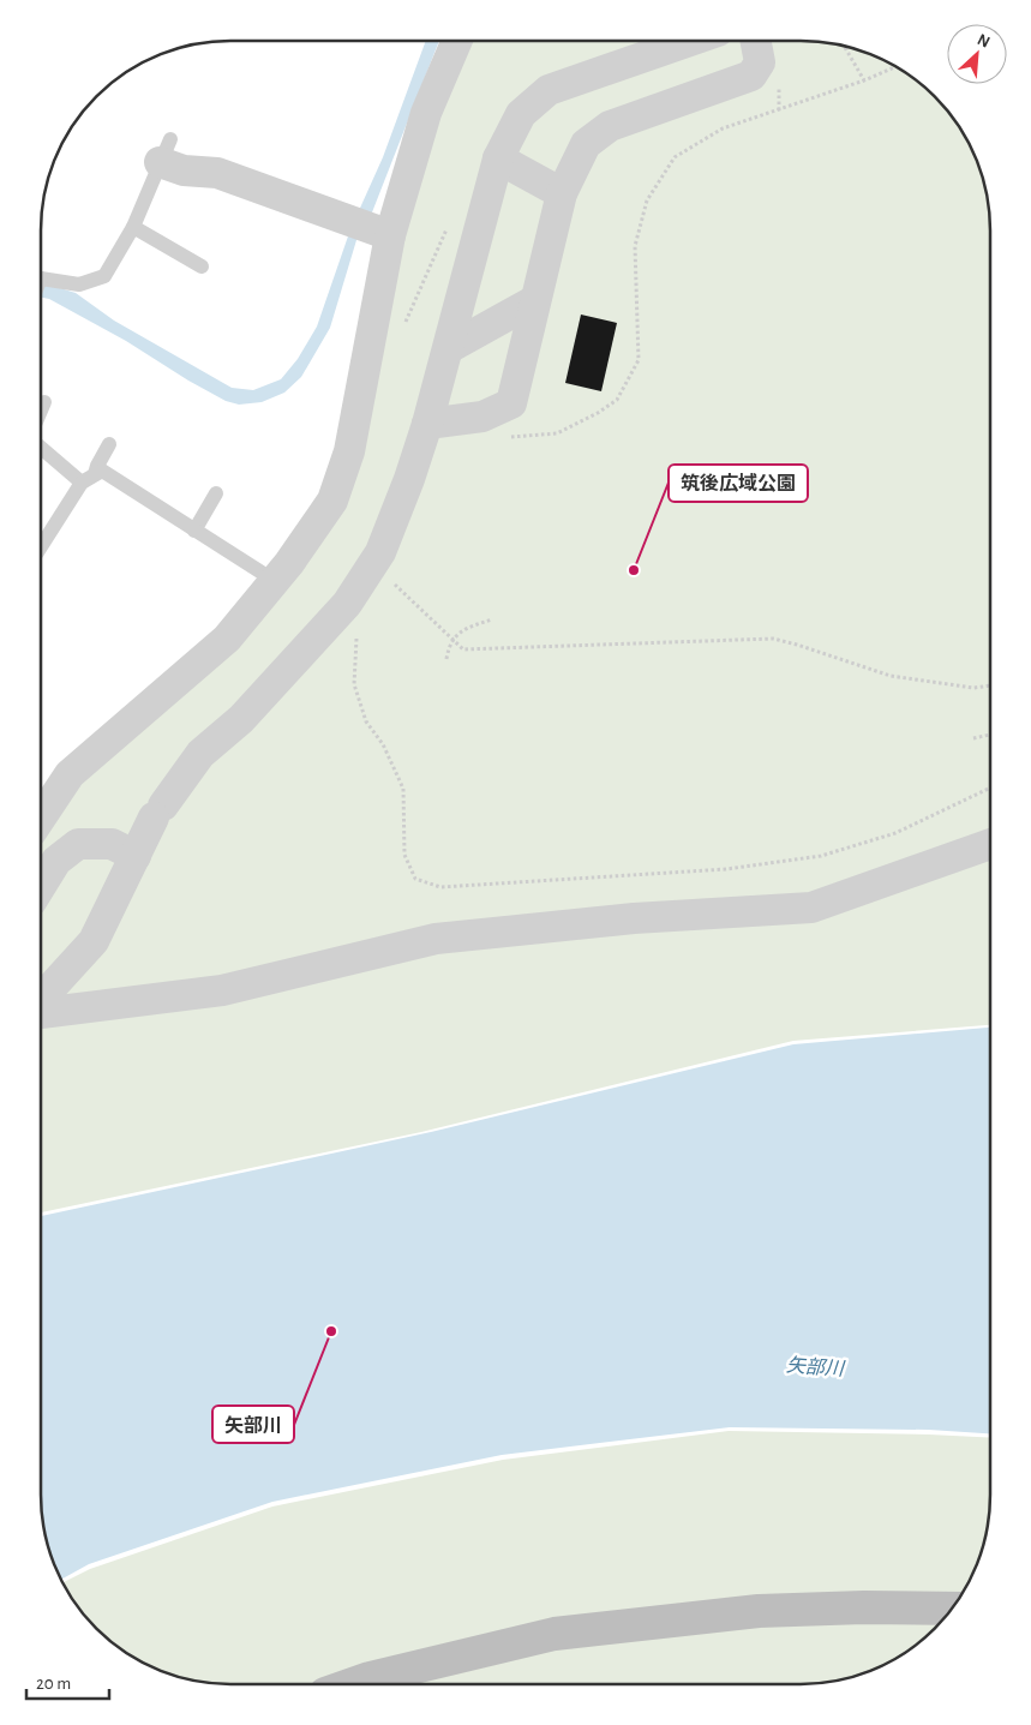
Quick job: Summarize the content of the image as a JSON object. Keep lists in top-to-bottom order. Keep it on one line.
{"water":["矢部川"],"places":["筑後広域公園","矢部川"],"scale_bar":"20 m","north":"top right"}
